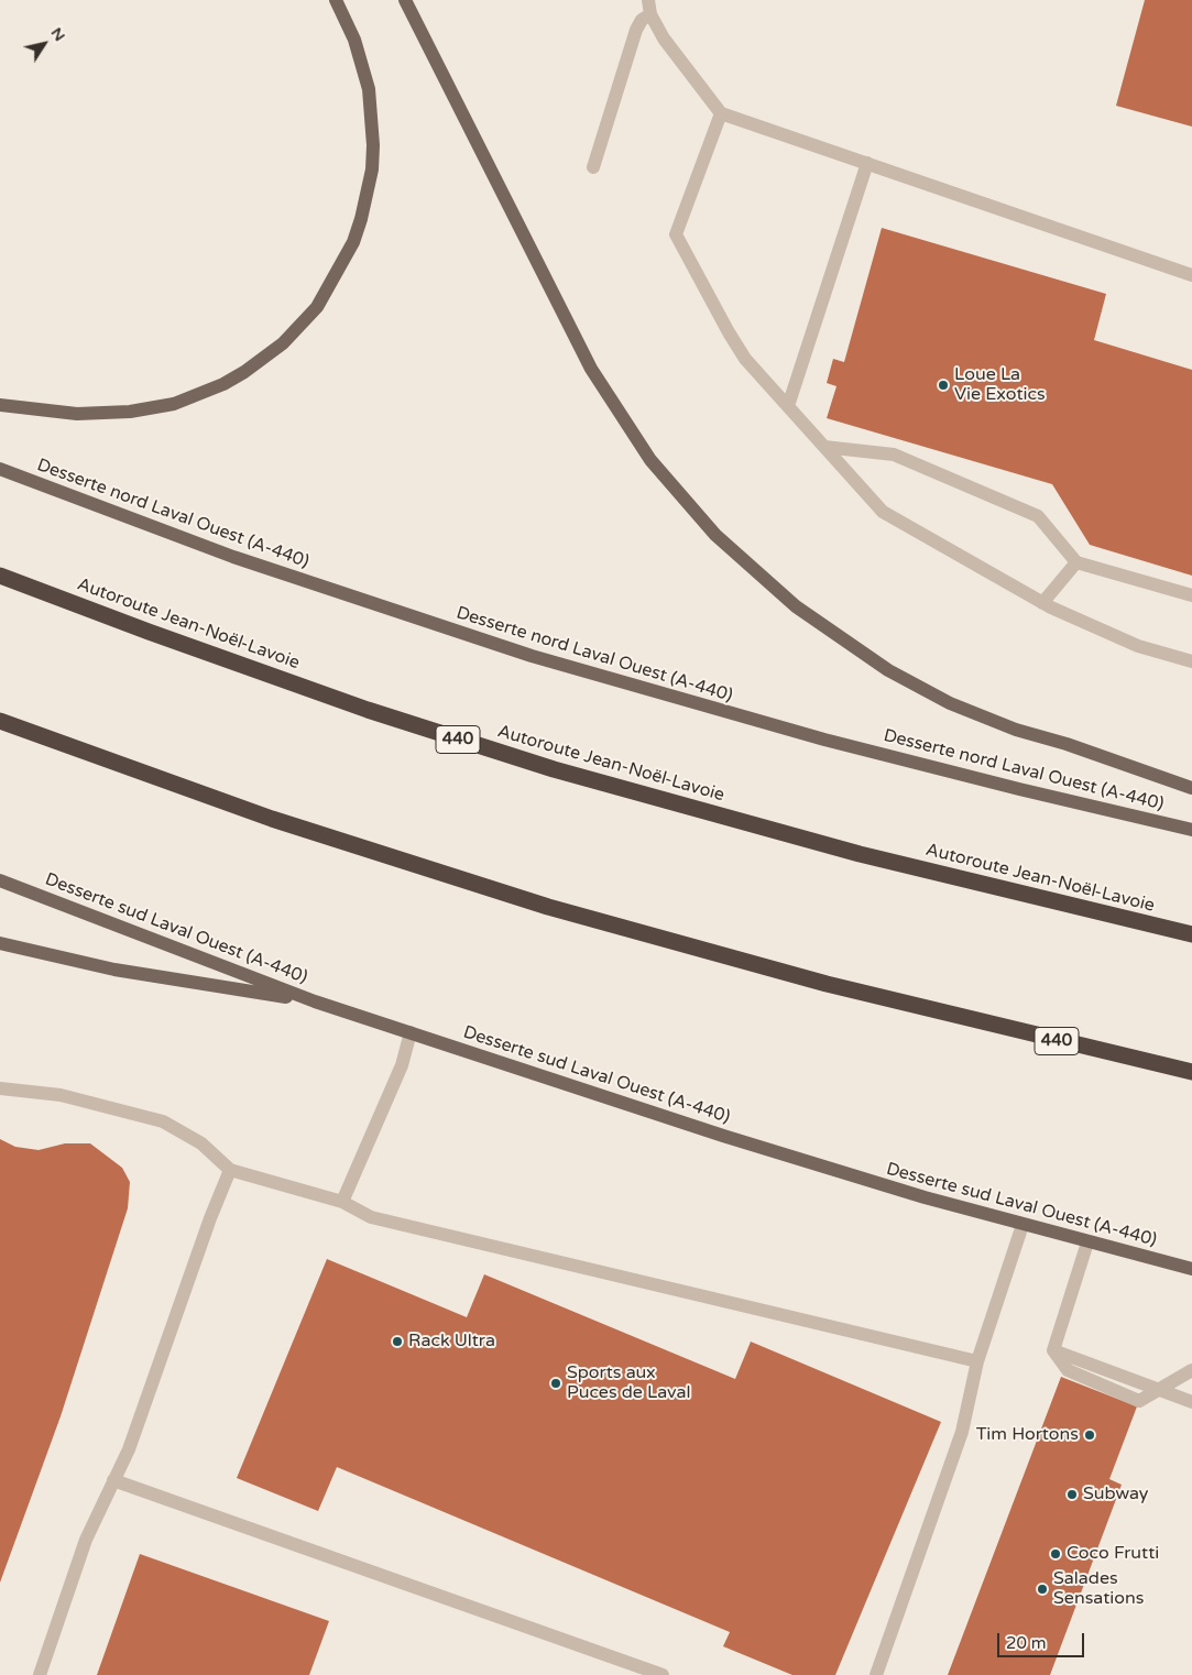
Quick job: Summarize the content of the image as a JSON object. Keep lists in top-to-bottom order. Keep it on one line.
{"streets":{"highway":["Autoroute Jean-Noël-Lavoie","440"],"main road":["Desserte nord Laval Ouest (A-440)","Desserte sud Laval Ouest (A-440)"]},"places":["Loue La Vie Exotics","Rack Ultra","Sports aux Puces de Laval","Tim Hortons","Subway","Coco Frutti","Salades Sensations"],"scale_bar":"20 m","north":"top right"}
